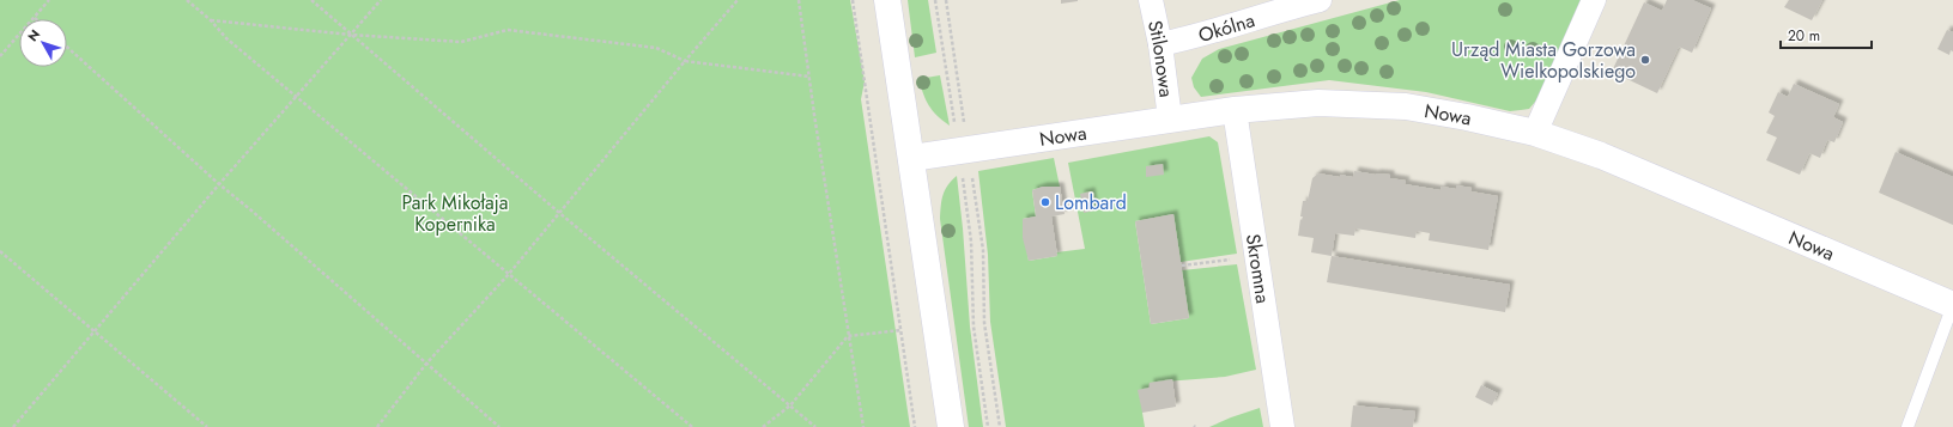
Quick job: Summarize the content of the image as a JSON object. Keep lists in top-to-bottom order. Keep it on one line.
{"streets":{"street":["Okólna","Stilonowa","Nowa","Skromna"]},"crossings":[["Okólna","Stilonowa"],["Stilonowa","Nowa"],["Nowa","Skromna"]],"parks":["Park Mikołaja Kopernika"],"places":["Urząd Miasta Gorzowa Wielkopolskiego","Lombard"],"scale_bar":"20 m","north":"top left"}
